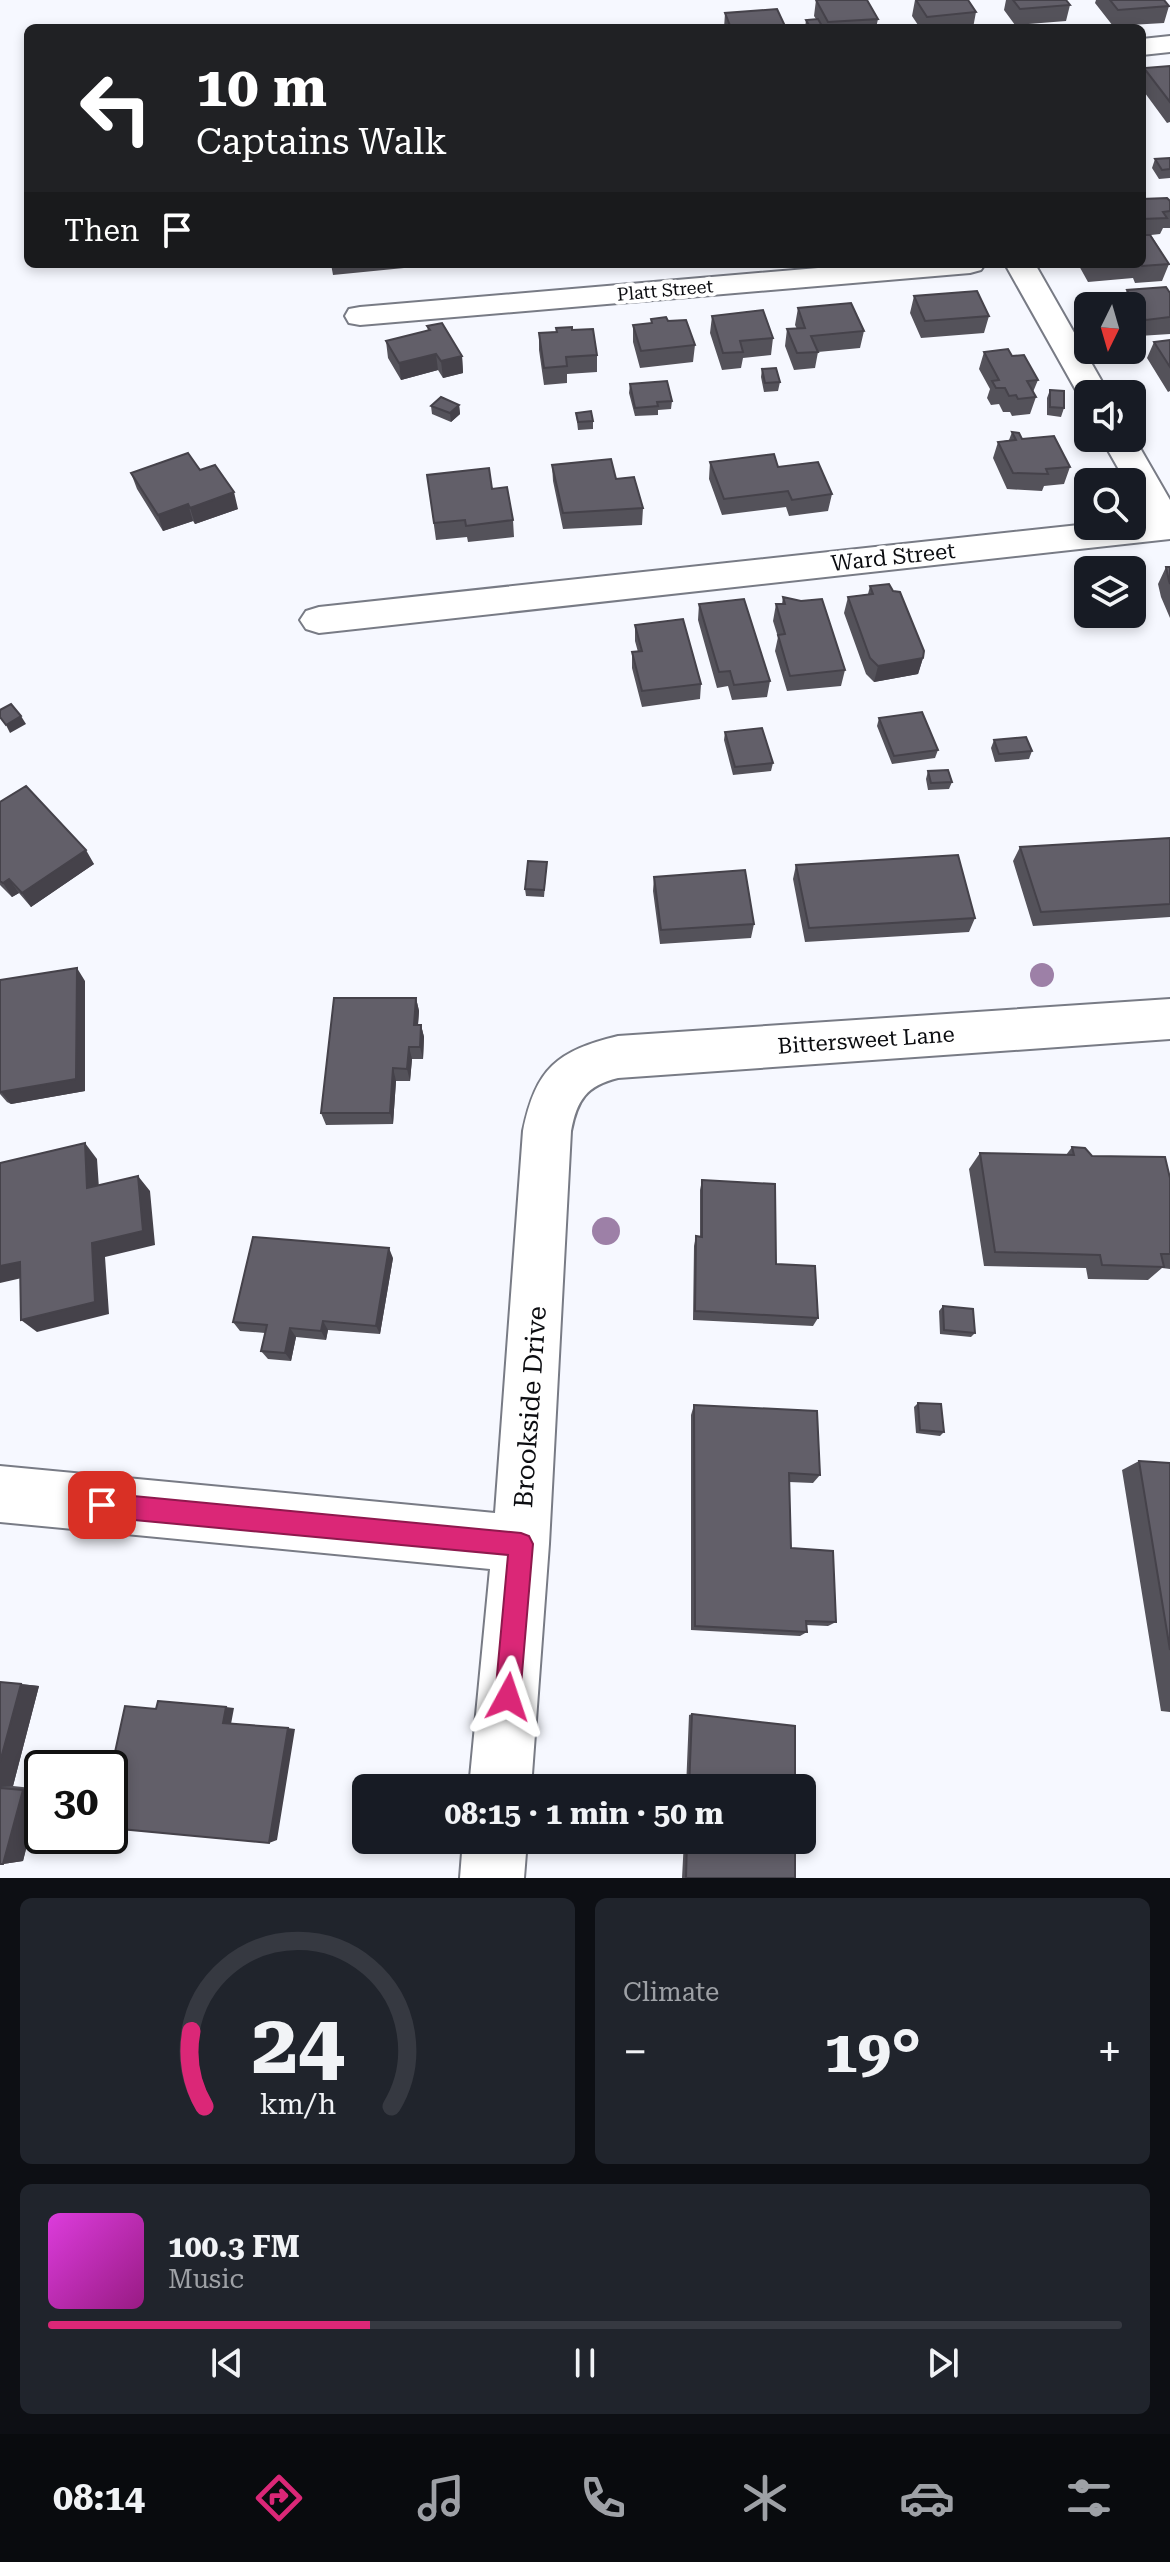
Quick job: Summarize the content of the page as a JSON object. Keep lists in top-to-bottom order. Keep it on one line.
{"streets":{"street":["Platt Street","Ward Street","Bittersweet Lane","Brookside Drive"]},"crossings":[["Bittersweet Lane","Brookside Drive"]],"north":"bottom","page":{"turn":["10 m","Captains Walk"],"then":"Then","limit":"30","trip":"08:15 · 1 min · 50 m","tile":"Climate","heat":["−","19°","+"],"song":["100.3 FM","Music"],"tabs":"08:14","gauge":["24","km/h"]}}
